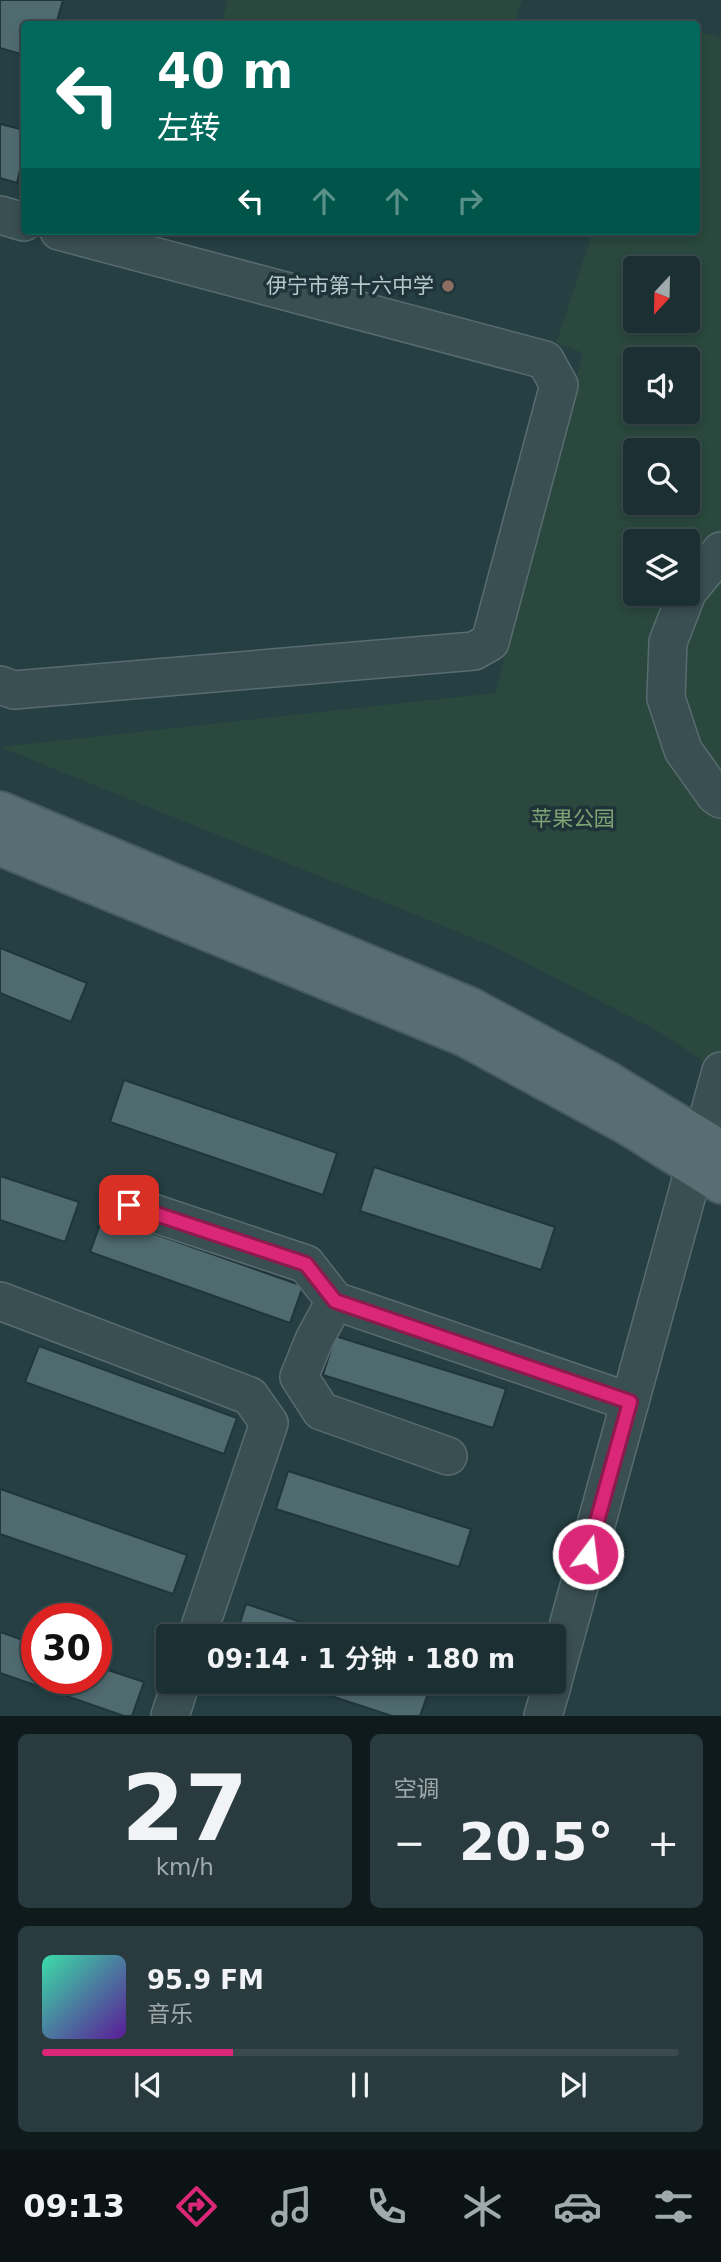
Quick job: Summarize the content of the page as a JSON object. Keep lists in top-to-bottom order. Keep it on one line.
{"parks":["苹果公园"],"places":["伊宁市第十六中学"],"north":"bottom","page":{"turn":["40 m","左转"],"limit":"30","trip":"09:14 · 1 分钟 · 180 m","tile":[["27","km/h"],"空调"],"heat":["−","20.5°","+"],"song":["95.9 FM","音乐"],"tabs":"09:13"}}
